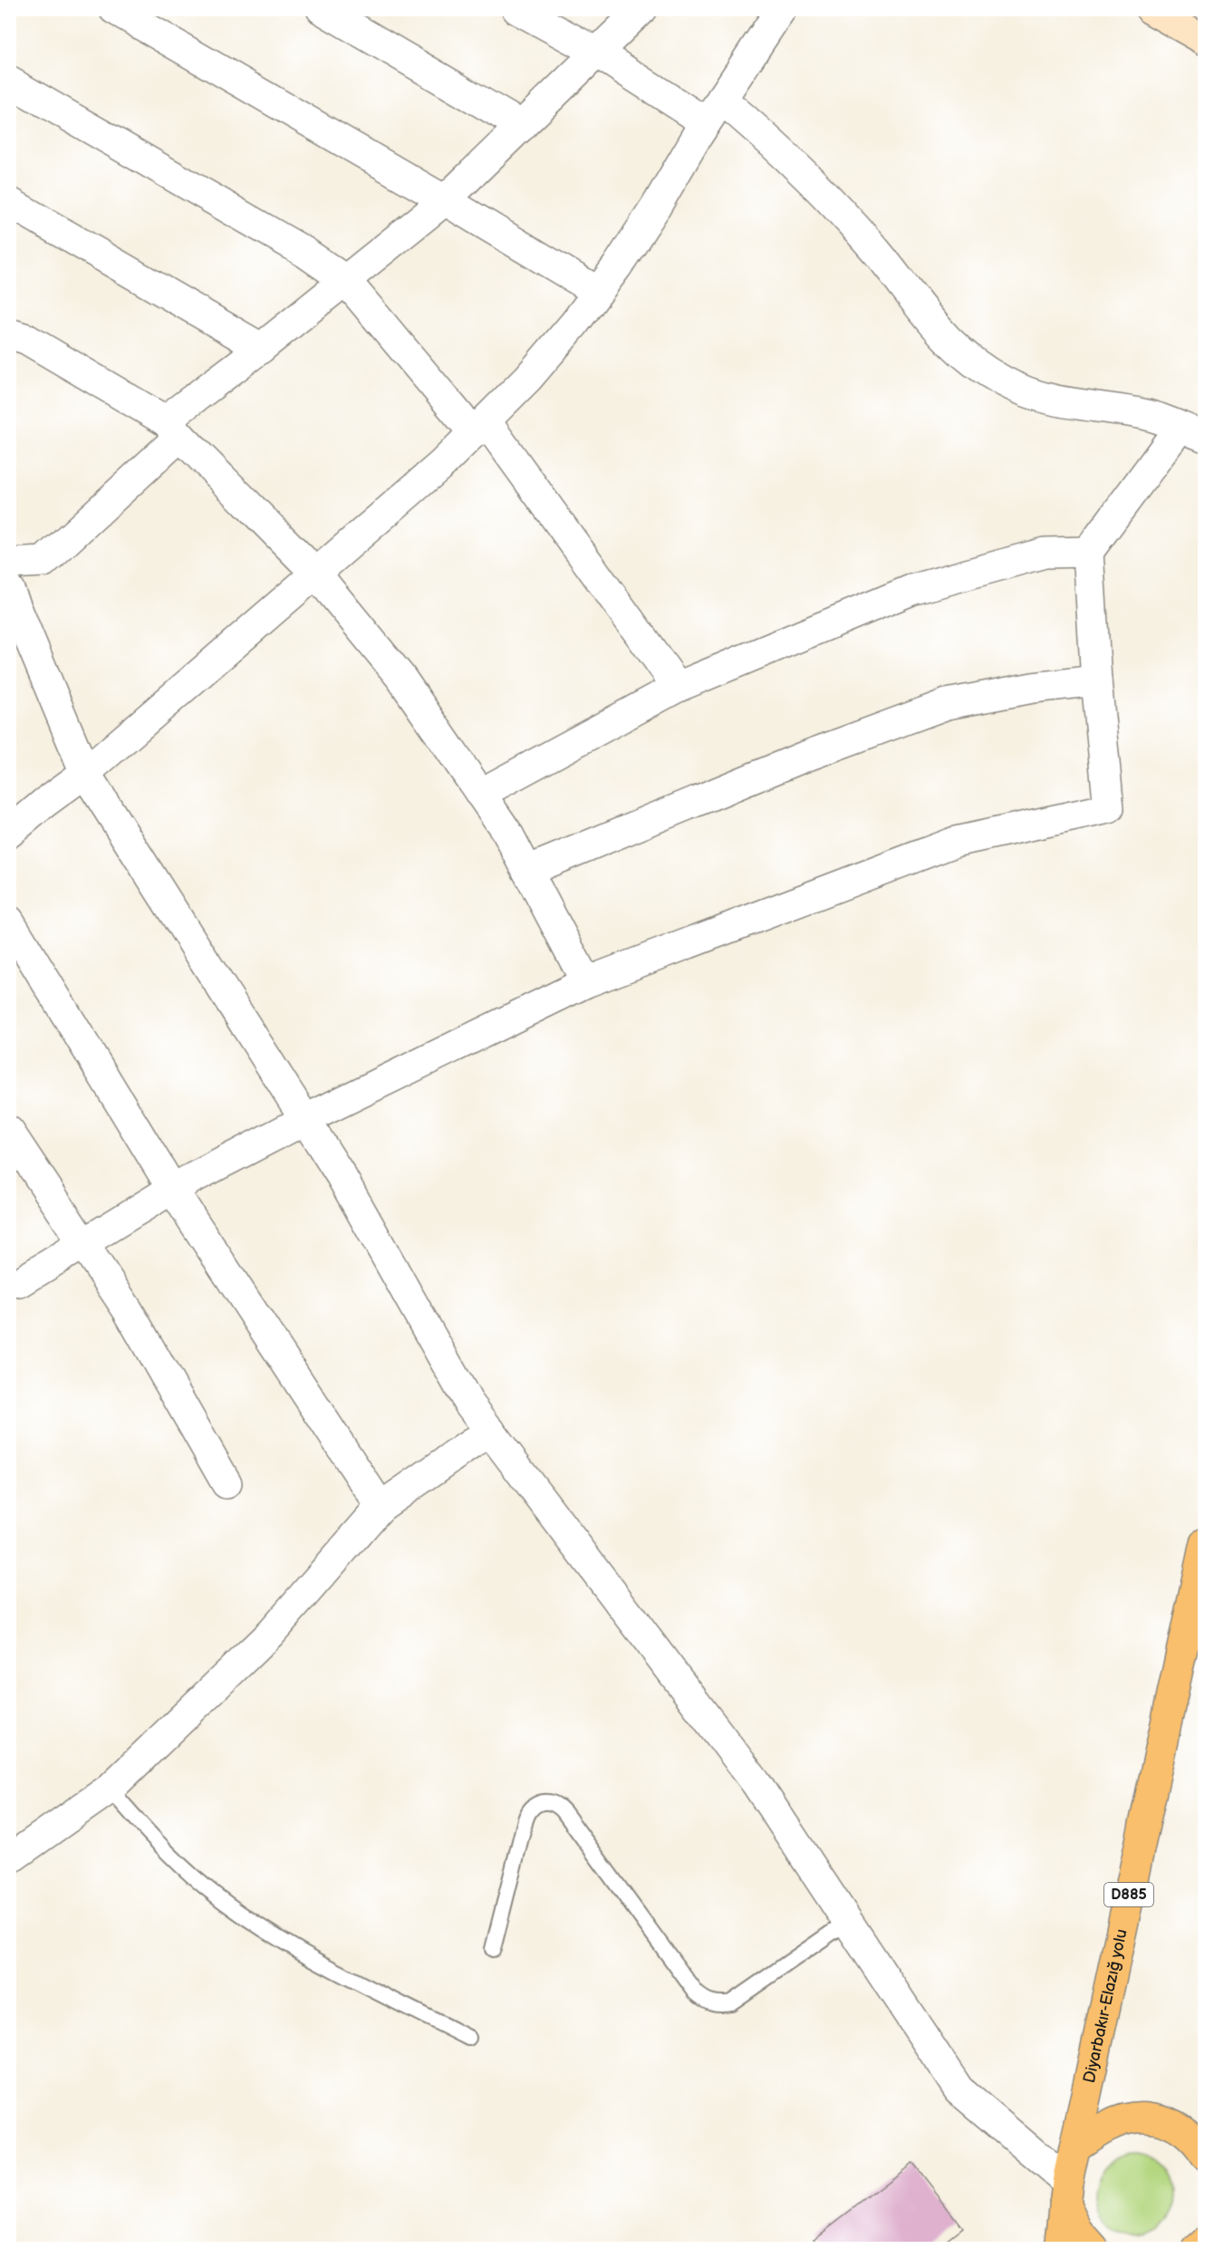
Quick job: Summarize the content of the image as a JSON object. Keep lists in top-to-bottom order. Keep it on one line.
{"streets":{"highway":["D885","Diyarbakır-Elazığ yolu"]}}
